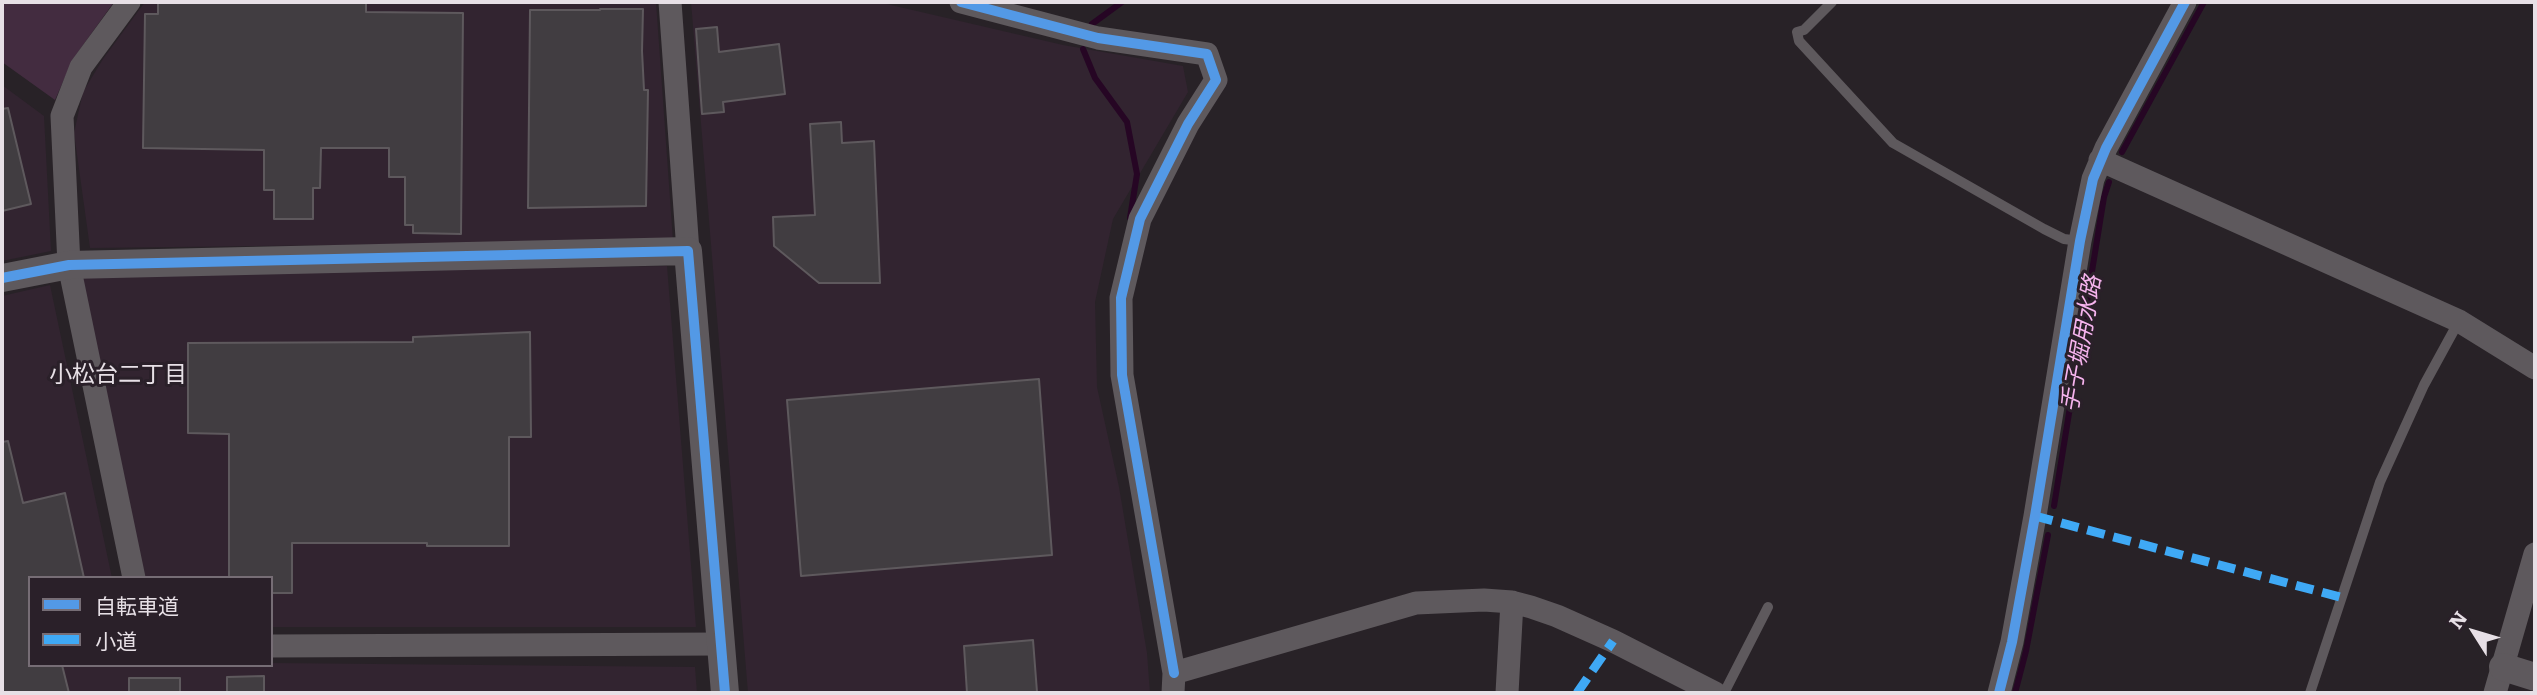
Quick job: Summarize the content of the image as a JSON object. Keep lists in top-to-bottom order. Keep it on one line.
{"districts":["小松台二丁目"],"water":["手子堀用水路"],"legend":["自転車道","小道"],"north":"top left"}
